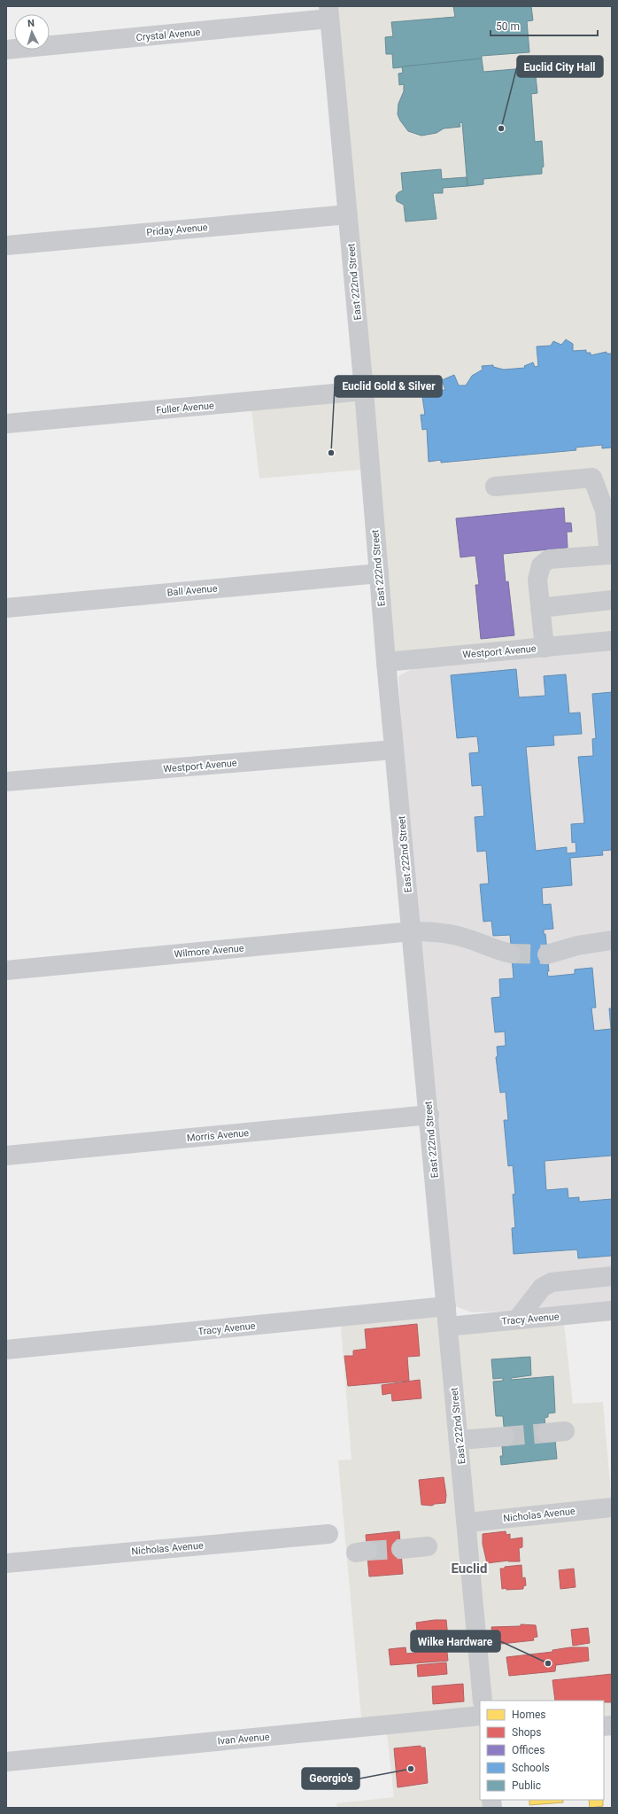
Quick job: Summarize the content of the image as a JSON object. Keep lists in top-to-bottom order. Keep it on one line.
{"streets":{"street":["Crystal Avenue","Priday Avenue","East 222nd Street","Fuller Avenue","Ball Avenue","Westport Avenue","Wilmore Avenue","Morris Avenue","Tracy Avenue","Nicholas Avenue","Ivan Avenue"]},"crossings":[["Crystal Avenue","East 222nd Street"],["Priday Avenue","East 222nd Street"],["East 222nd Street","Fuller Avenue"],["East 222nd Street","Ball Avenue"],["East 222nd Street","Westport Avenue"],["East 222nd Street","Wilmore Avenue"],["East 222nd Street","Morris Avenue"],["East 222nd Street","Tracy Avenue"],["East 222nd Street","Nicholas Avenue"]],"districts":["Euclid"],"places":["Euclid City Hall","Euclid Gold & Silver","Wilke Hardware","Georgio's"],"legend":["Homes","Shops","Offices","Schools","Public"],"scale_bar":"50 m","north":"top"}
